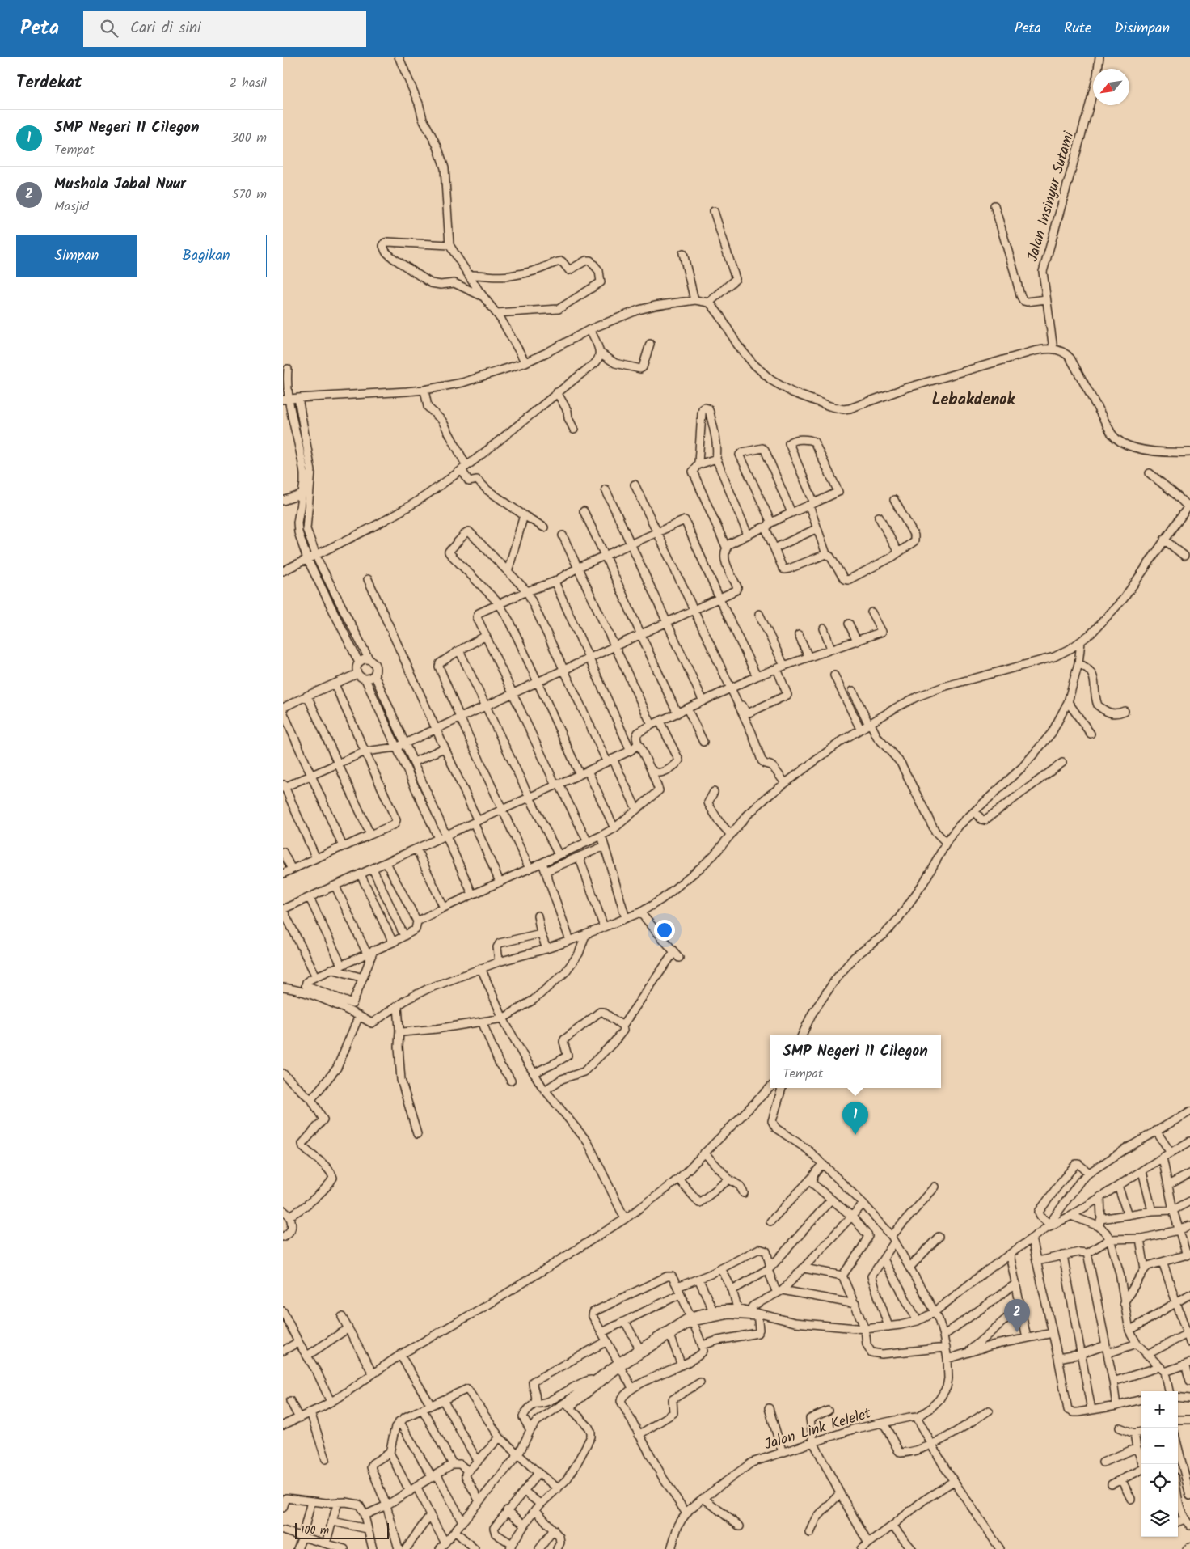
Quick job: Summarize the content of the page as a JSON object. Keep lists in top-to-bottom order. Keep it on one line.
{"streets":{"street":["Jalan Insinyur Sutami","Jalan Link Kelelet"]},"districts":["Lebakdenok"],"scale_bar":"100 m","north":"bottom left","page":{"header":"Peta","search":"Cari di sini","nav":["Peta","Rute","Disimpan"],"heading":["Terdekat","2 hasil"],"list":[{"mark":"1","name":"SMP Negeri 11 Cilegon","note":"Tempat","value":"300 m"},{"mark":"2","name":"Mushola Jabal Nuur","note":"Masjid","value":"570 m"}],"buttons":["Simpan","Bagikan"],"popup":["SMP Negeri 11 Cilegon","Tempat"],"pins":["1","2"],"map_buttons":["+","−"],"scale":"100 m"}}
